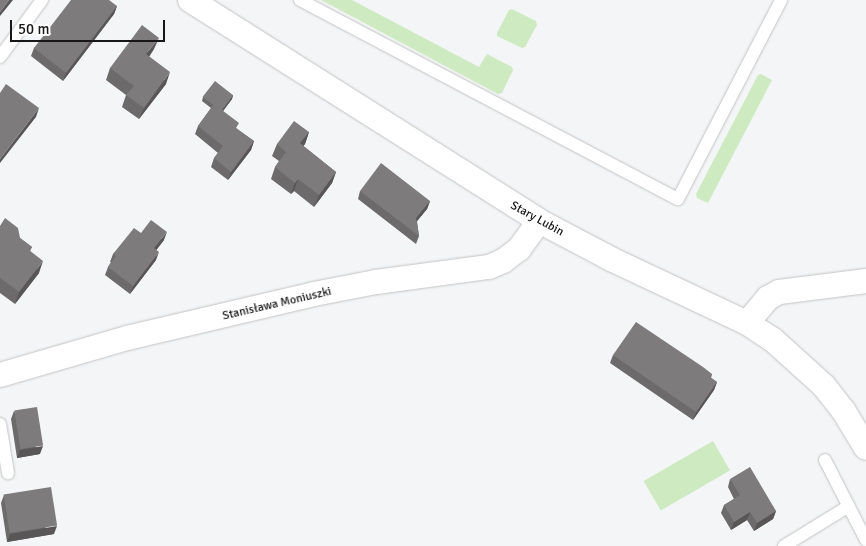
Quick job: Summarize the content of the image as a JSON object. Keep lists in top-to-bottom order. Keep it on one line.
{"streets":{"street":["Stary Lubin","Stanisława Moniuszki"]},"crossings":[["Stary Lubin","Stanisława Moniuszki"]],"scale_bar":"50 m"}
